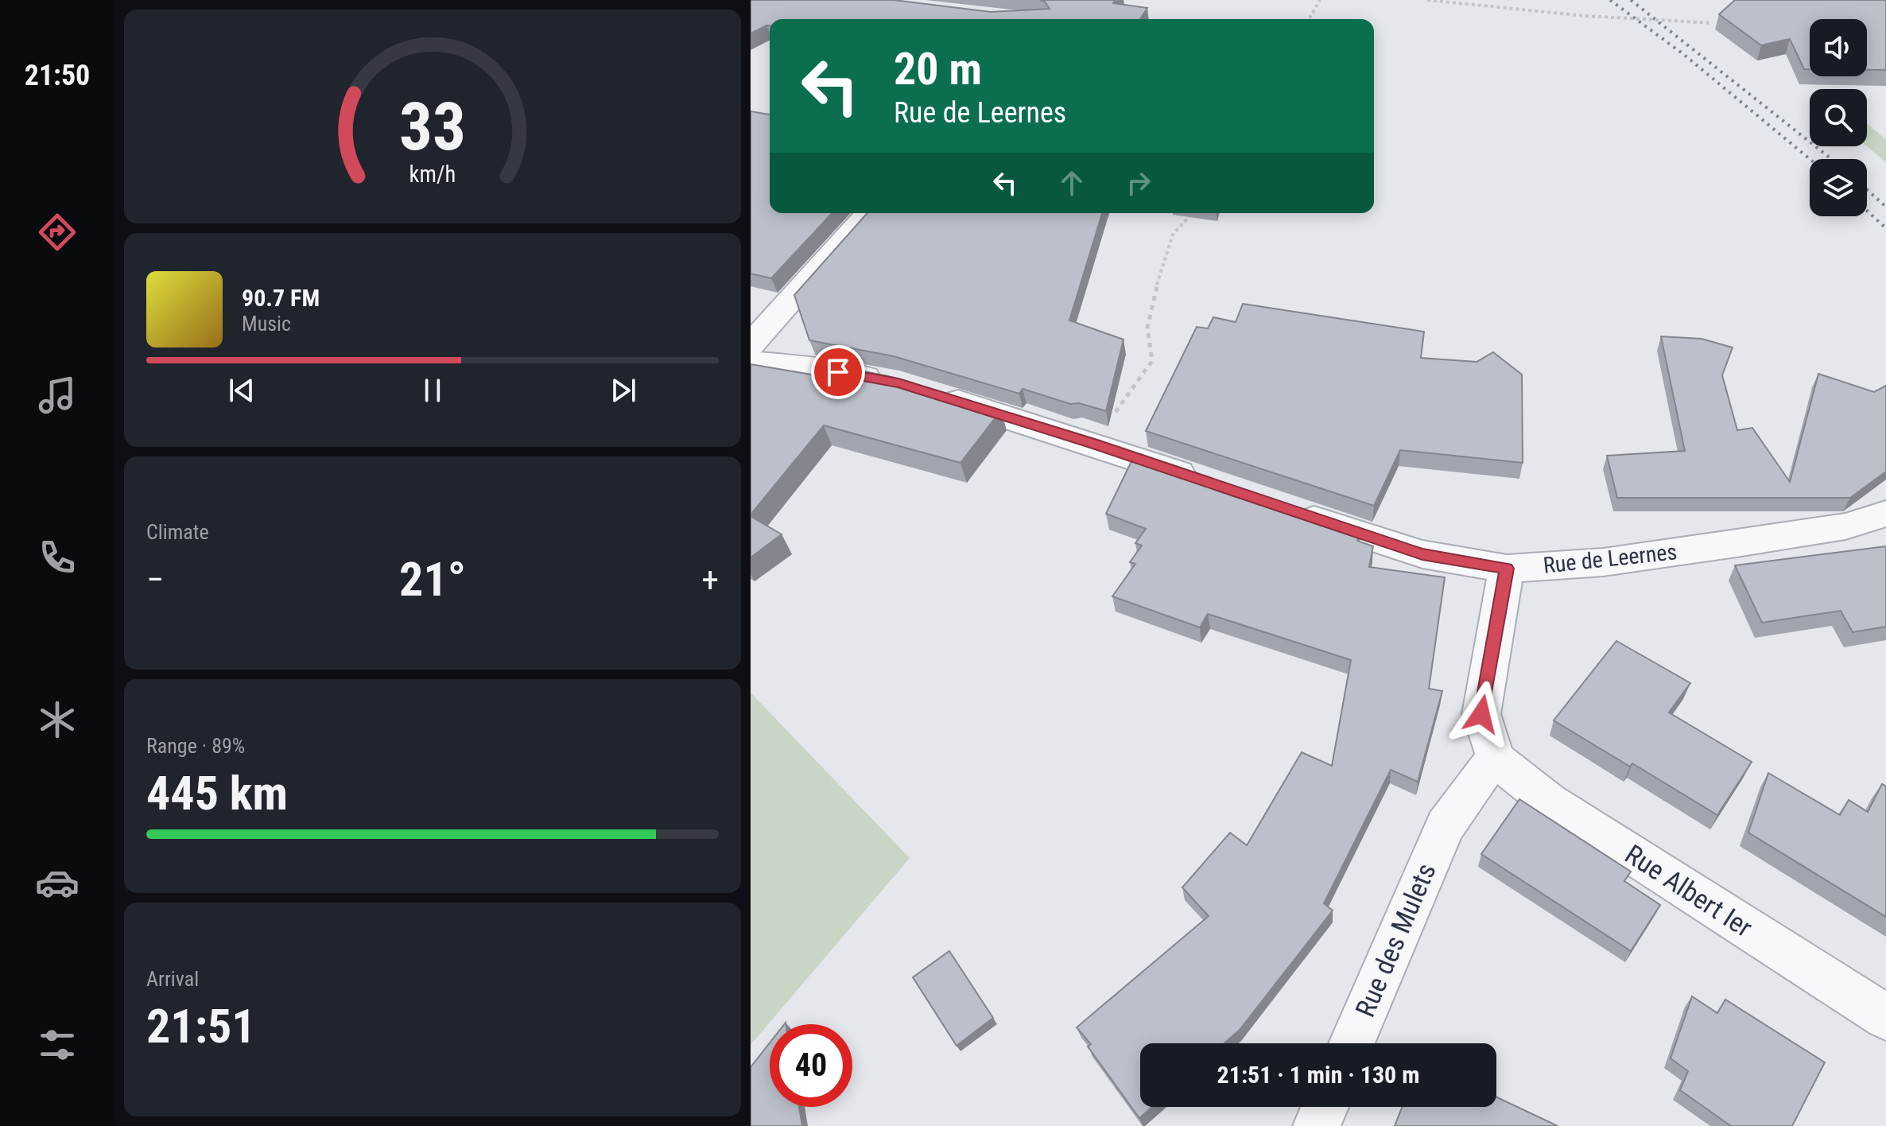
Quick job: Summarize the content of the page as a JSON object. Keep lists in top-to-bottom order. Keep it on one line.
{"streets":{"street":["Rue de Leernes","Rue Albert Ier","Rue des Mulets"]},"crossings":[["Rue Albert Ier","Rue des Mulets"]],"page":{"tabs":"21:50","turn":["20 m","Rue de Leernes"],"song":["90.7 FM","Music"],"tile":["Climate",["Range · 89%","445 km"],["Arrival","21:51"]],"heat":["−","21°","+"],"limit":"40","trip":"21:51 · 1 min · 130 m","gauge":["33","km/h"]}}
